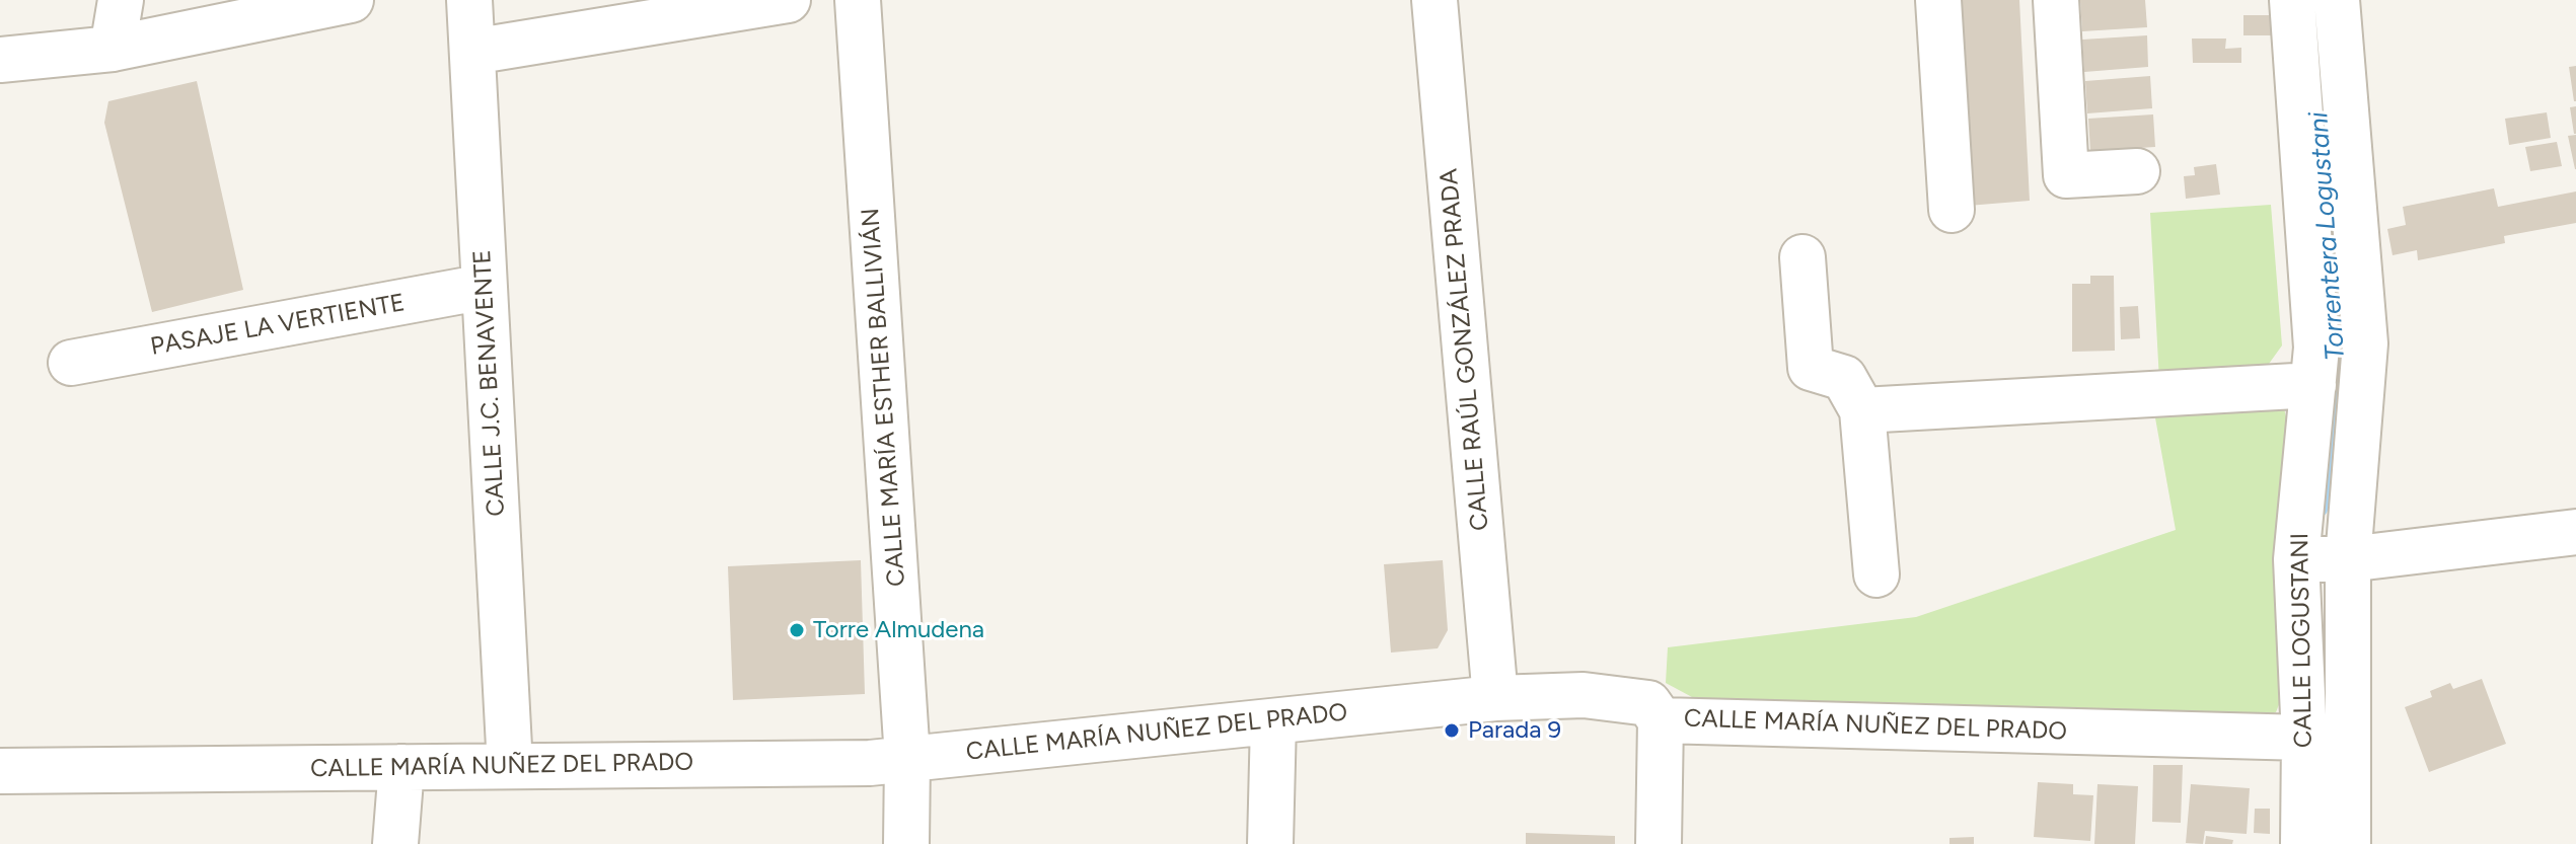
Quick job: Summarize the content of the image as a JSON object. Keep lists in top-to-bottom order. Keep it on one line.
{"streets":{"street":["PASAJE LA VERTIENTE","CALLE RAÚL GONZÁLEZ PRADA","CALLE J.C. BENAVENTE","CALLE MARÍA ESTHER BALLIVIÁN","CALLE LOGUSTANI","CALLE MARÍA NUÑEZ DEL PRADO"]},"crossings":[["PASAJE LA VERTIENTE","CALLE J.C. BENAVENTE"],["CALLE RAÚL GONZÁLEZ PRADA","CALLE MARÍA NUÑEZ DEL PRADO"],["CALLE J.C. BENAVENTE","CALLE MARÍA NUÑEZ DEL PRADO"],["CALLE MARÍA ESTHER BALLIVIÁN","CALLE MARÍA NUÑEZ DEL PRADO"],["CALLE LOGUSTANI","CALLE MARÍA NUÑEZ DEL PRADO"]],"water":["Torrentera Logustani"],"places":["Torre Almudena","Parada 9"]}
